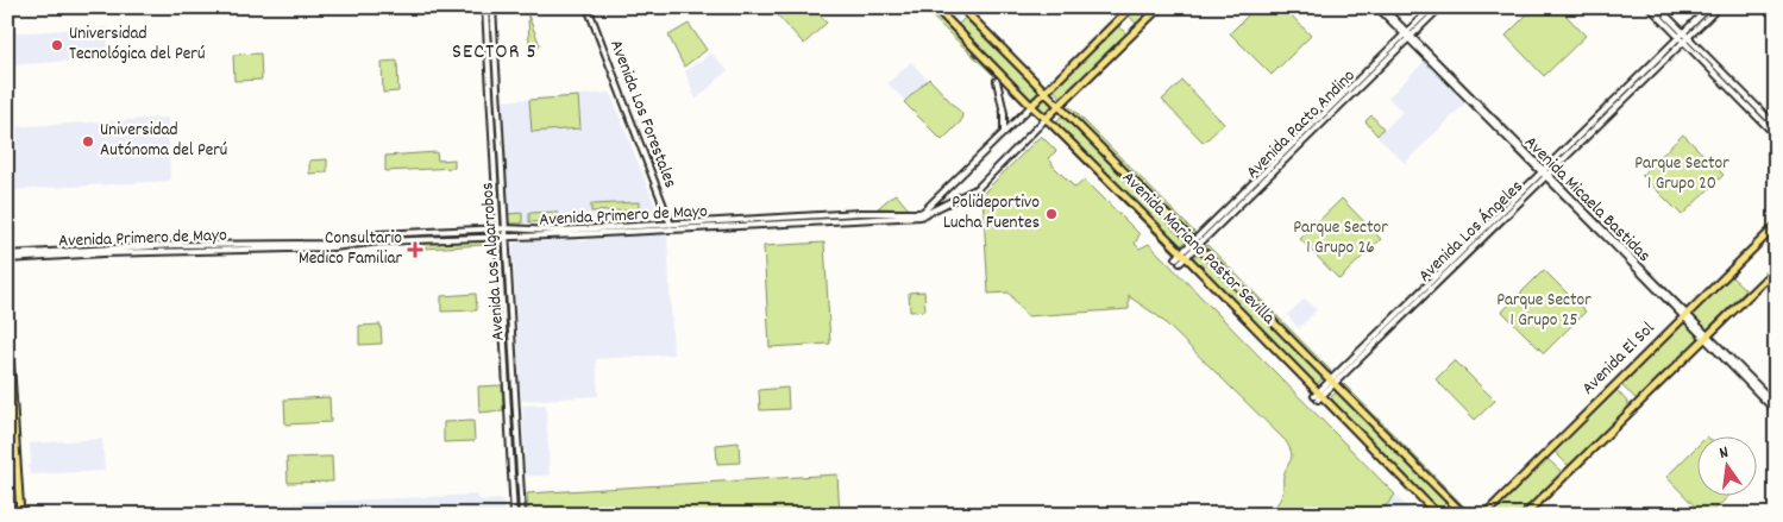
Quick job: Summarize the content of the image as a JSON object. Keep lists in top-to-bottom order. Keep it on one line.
{"streets":{"main road":["Avenida Primero de Mayo","Avenida Mariano Pastor Sevilla","Avenida El Sol"],"street":["Avenida Los Forestales","Avenida Pacto Andino","Avenida Micaela Bastidas","Avenida Los Ángeles","Avenida Los Algarrobos"]},"crossings":[["Avenida Los Forestales","Avenida Primero de Mayo"],["Avenida Pacto Andino","Avenida Micaela Bastidas"],["Avenida Pacto Andino","Avenida Mariano Pastor Sevilla"],["Avenida Micaela Bastidas","Avenida Los Ángeles"],["Avenida Micaela Bastidas","Avenida El Sol"],["Avenida Primero de Mayo","Avenida Mariano Pastor Sevilla"],["Avenida Primero de Mayo","Avenida Los Algarrobos"],["Avenida Los Ángeles","Avenida Mariano Pastor Sevilla"]],"districts":["SECTOR 5"],"parks":["Parque Sector 1 Grupo 20","Parque Sector 1 Grupo 26","Parque Sector 1 Grupo 25"],"places":{"other":["Universidad Tecnológica del Perú","Universidad Autónoma del Perú","Polideportivo Lucha Fuentes"],"health":["Consultario Medico Familiar"]},"north":"top"}
